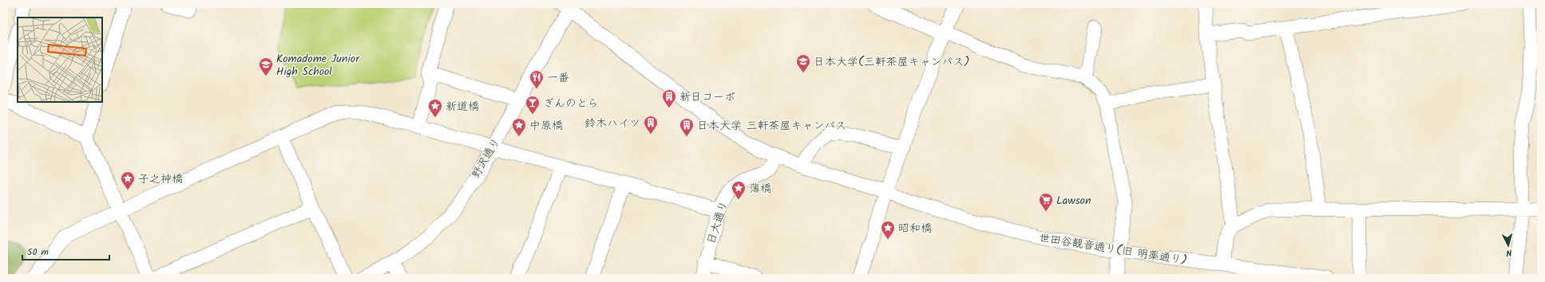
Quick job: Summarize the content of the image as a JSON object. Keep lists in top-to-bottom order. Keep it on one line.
{"streets":{"street":["野沢通り","日大通り","世田谷観音通り(旧 明薬通り)"]},"crossings":[["野沢通り","世田谷観音通り(旧 明薬通り)"],["日大通り","世田谷観音通り(旧 明薬通り)"]],"places":{"school or university":["日本大学(三軒茶屋キャンパス)","Komadome Junior High School"],"restaurant":["一番"],"building":["新日コーポ","鈴木ハイツ","日本大学 三軒茶屋キャンパス"],"bar":["ぎんのとら"],"place":["新道橋","中原橋","子之神橋","薄橋","昭和橋"],"supermarket":["Lawson"]},"scale_bar":"50 m","north":"bottom"}
